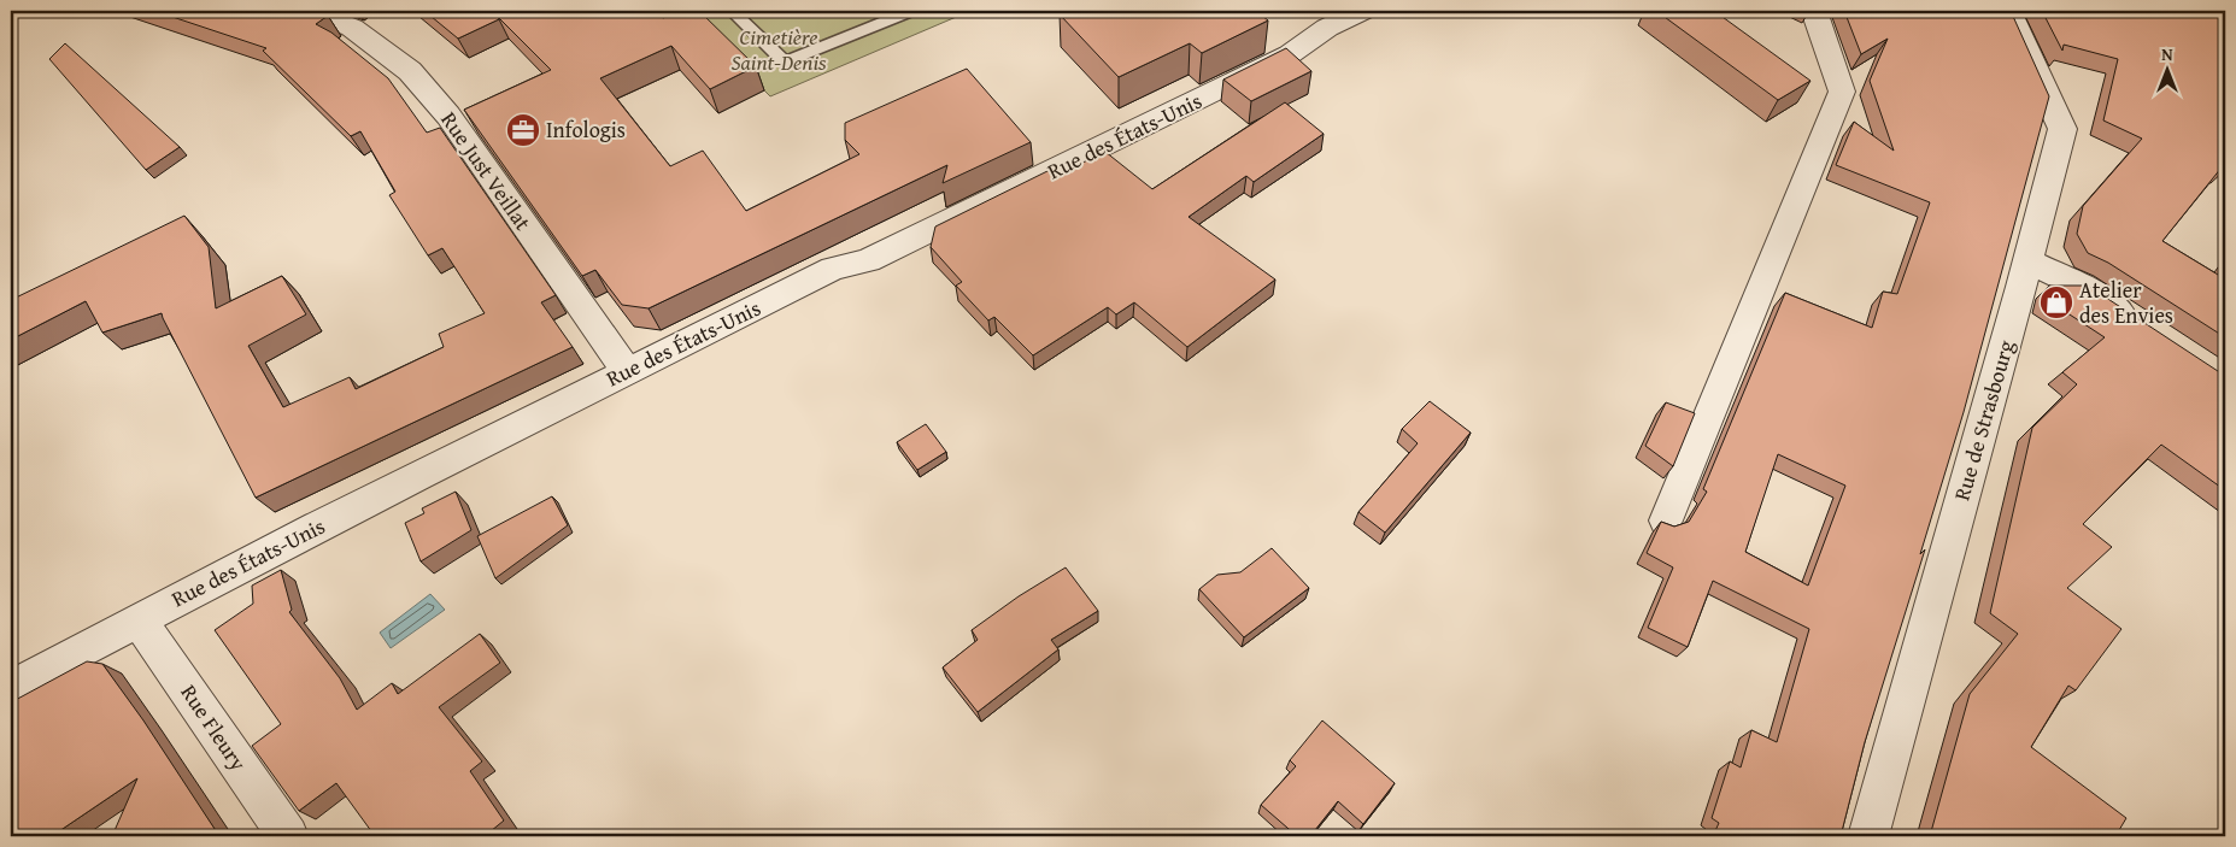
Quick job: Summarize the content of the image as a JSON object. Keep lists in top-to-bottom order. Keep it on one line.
{"streets":{"street":["Rue des États-Unis","Rue Just Veillat","Rue de Strasbourg","Rue Fleury"]},"crossings":[["Rue des États-Unis","Rue Just Veillat"],["Rue des États-Unis","Rue Fleury"]],"parks":["Cimetière Saint-Denis"],"places":{"office":["Infologis"],"shop":["Atelier des Envies"]},"north":"top"}
